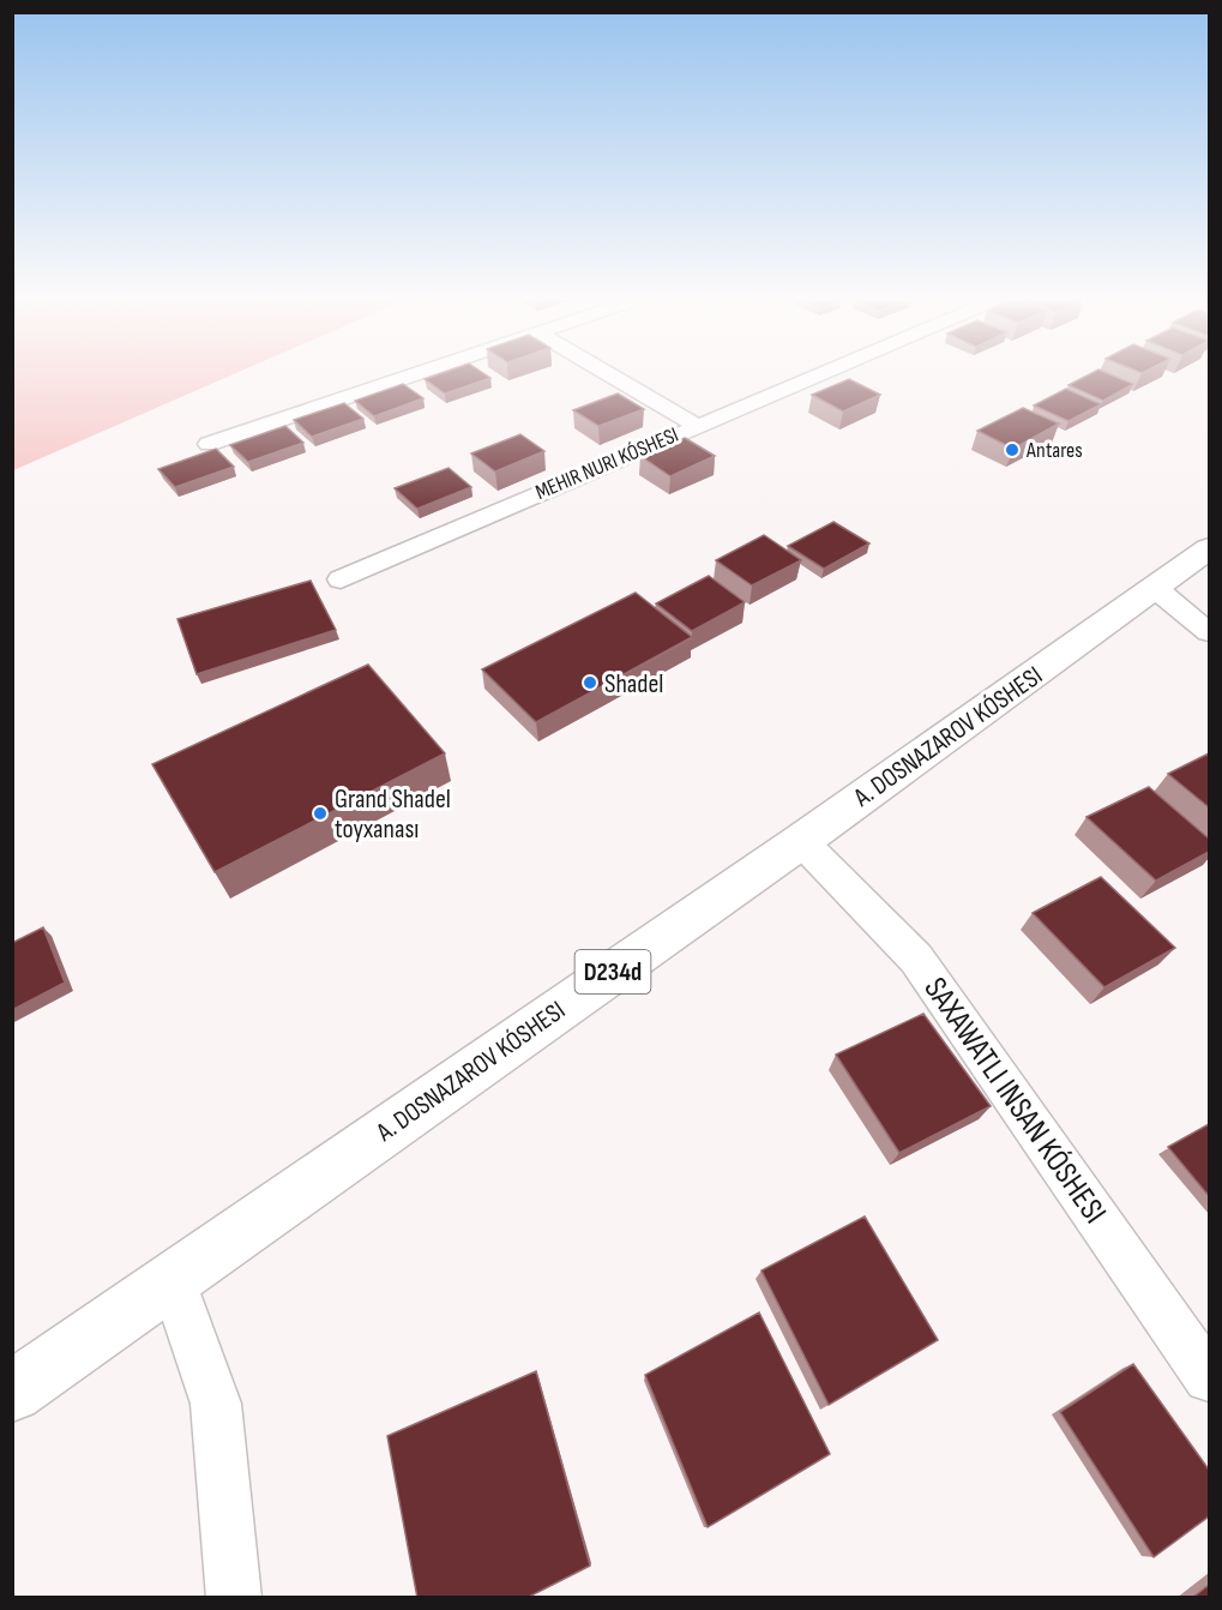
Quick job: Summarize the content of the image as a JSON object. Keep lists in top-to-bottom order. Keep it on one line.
{"streets":{"main road":["A. DOSNAZAROV KÓSHESI","D234d"]},"places":["Antares","Shadel","Grand Shadel toyxanası"]}
